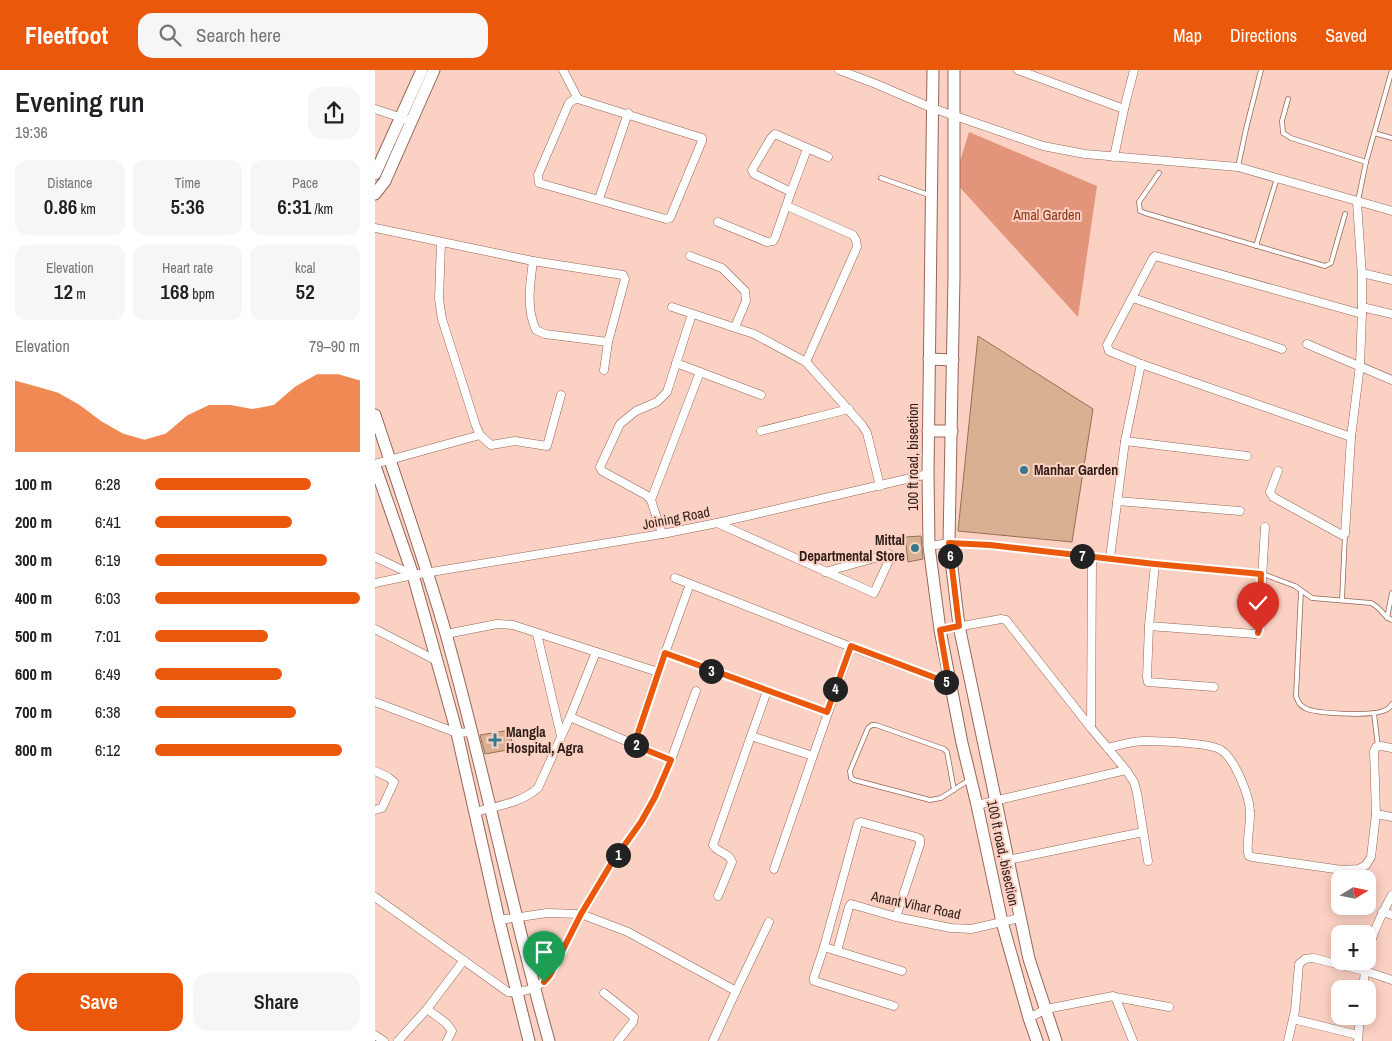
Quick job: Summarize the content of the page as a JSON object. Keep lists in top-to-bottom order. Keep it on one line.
{"streets":{"street":["100 ft road, bisection","Joining Road","Anant Vihar Road"]},"crossings":[["100 ft road, bisection","Joining Road"],["100 ft road, bisection","Anant Vihar Road"]],"parks":["Amal Garden"],"places":{"other":["Manhar Garden","Mittal Departmental Store"],"health":["Mangla Hospital, Agra"]},"north":"right","page":{"header":"Fleetfoot","search":"Search here","nav":["Map","Directions","Saved"],"heading":["Evening run","19:36"],"stats":[["Distance","0.86 km"],["Time","5:36"],["Pace","6:31 /km"],["Elevation","12 m"],["Heart rate","168 bpm"],["kcal","52"]],"chart":["Elevation","79–90 m"],"list":[{"name":"100 m","note":"6:28"},{"name":"200 m","note":"6:41"},{"name":"300 m","note":"6:19"},{"name":"400 m","note":"6:03"},{"name":"500 m","note":"7:01"},{"name":"600 m","note":"6:49"},{"name":"700 m","note":"6:38"},{"name":"800 m","note":"6:12"}],"pins":["6","7","3","5","4","2","1"],"map_buttons":["+","−"],"buttons":["Save","Share"]}}
